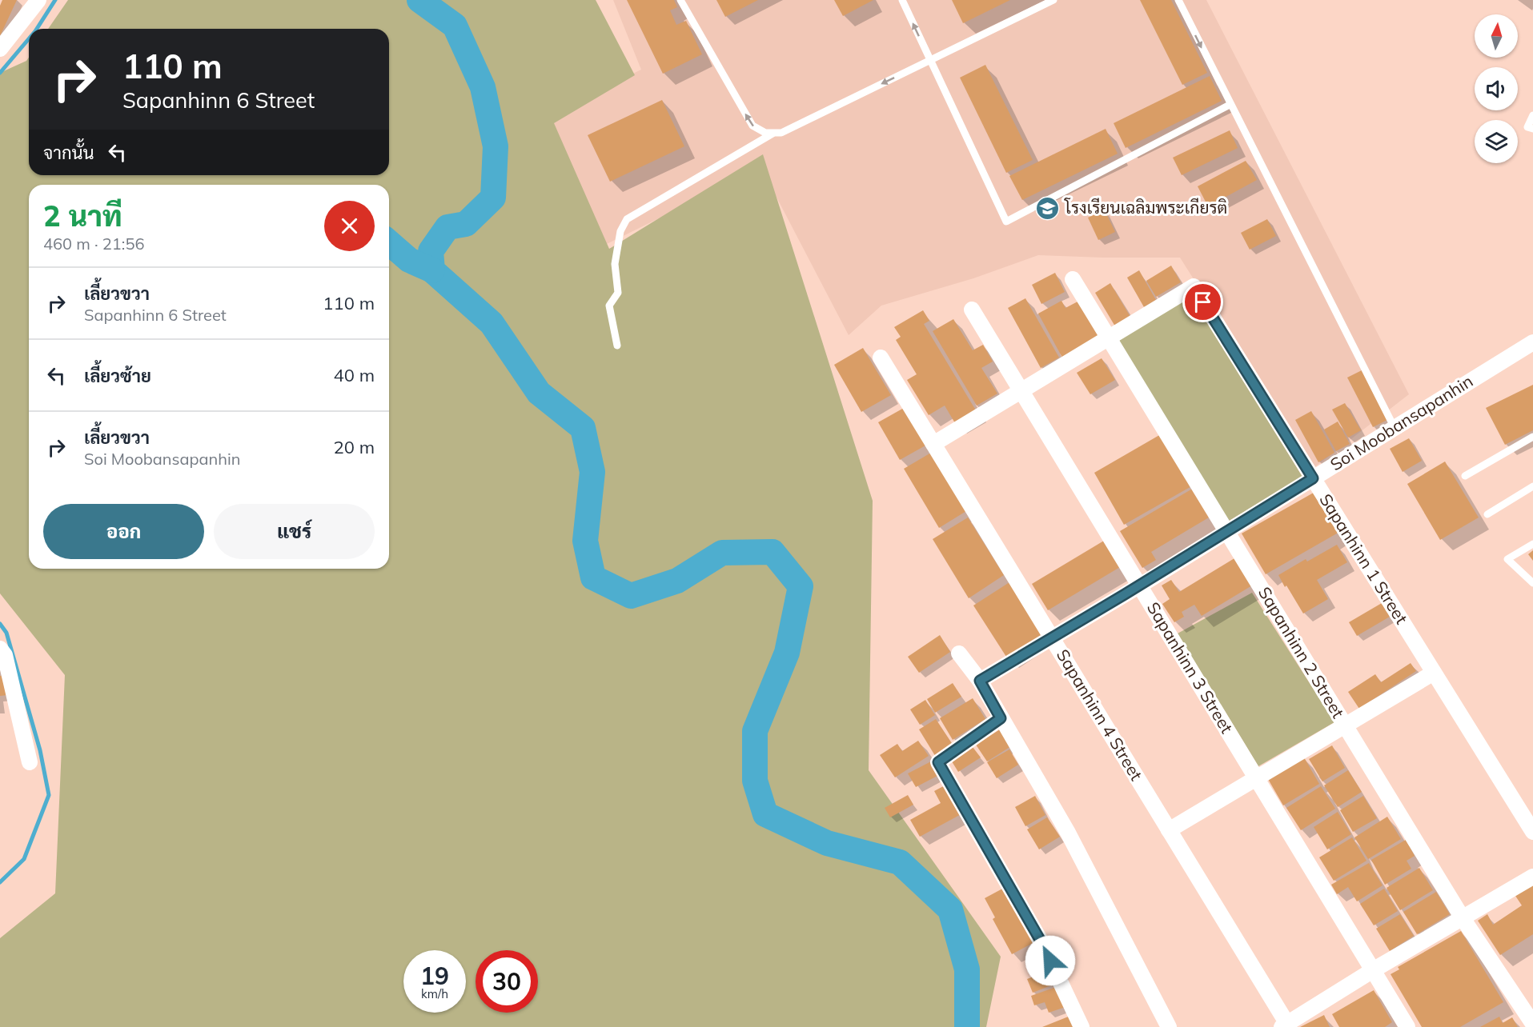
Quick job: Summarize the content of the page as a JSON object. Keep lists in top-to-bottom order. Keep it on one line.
{"streets":{"street":["Soi Moobansapanhin","Sapanhinn 1 Street","Sapanhinn 2 Street","Sapanhinn 3 Street","Sapanhinn 4 Street"]},"crossings":[["Soi Moobansapanhin","Sapanhinn 1 Street"],["Soi Moobansapanhin","Sapanhinn 2 Street"],["Soi Moobansapanhin","Sapanhinn 3 Street"],["Soi Moobansapanhin","Sapanhinn 4 Street"],["Sapanhinn 1 Street","Sapanhinn 2 Street"]],"places":{"school or university":["โรงเรียนเฉลิมพระเกียรติ"]},"north":"top","page":{"turn":["110 m","Sapanhinn 6 Street"],"then":"จากนั้น","heading":["2 นาที","460 m · 21:56"],"list":[{"name":"เลี้ยวขวา","note":"Sapanhinn 6 Street","value":"110 m"},{"name":"เลี้ยวซ้าย","value":"40 m"},{"name":"เลี้ยวขวา","note":"Soi Moobansapanhin","value":"20 m"}],"buttons":["ออก","แชร์"],"speed":"19 km/h","limit":"30"}}
